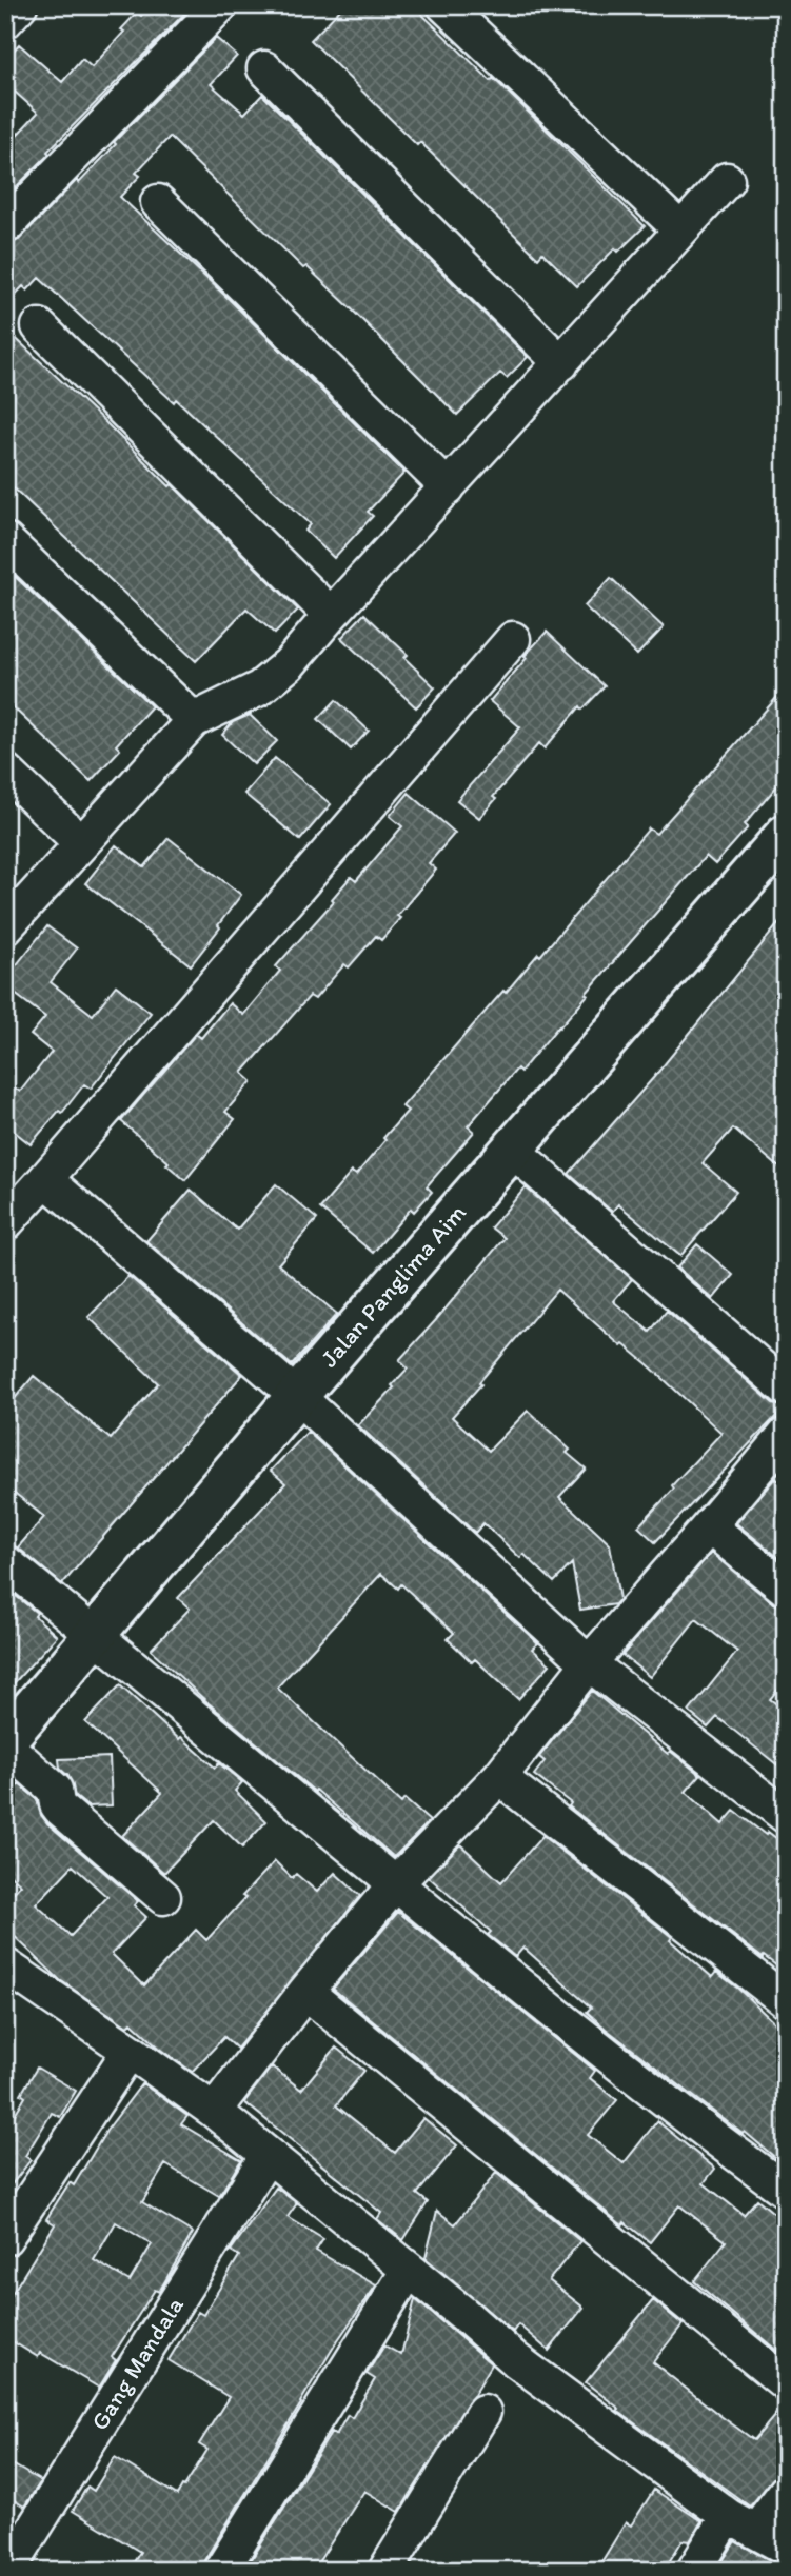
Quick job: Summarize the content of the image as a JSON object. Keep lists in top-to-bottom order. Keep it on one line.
{"streets":{"street":["Jalan Panglima Aim","Gang Mandala"]}}
